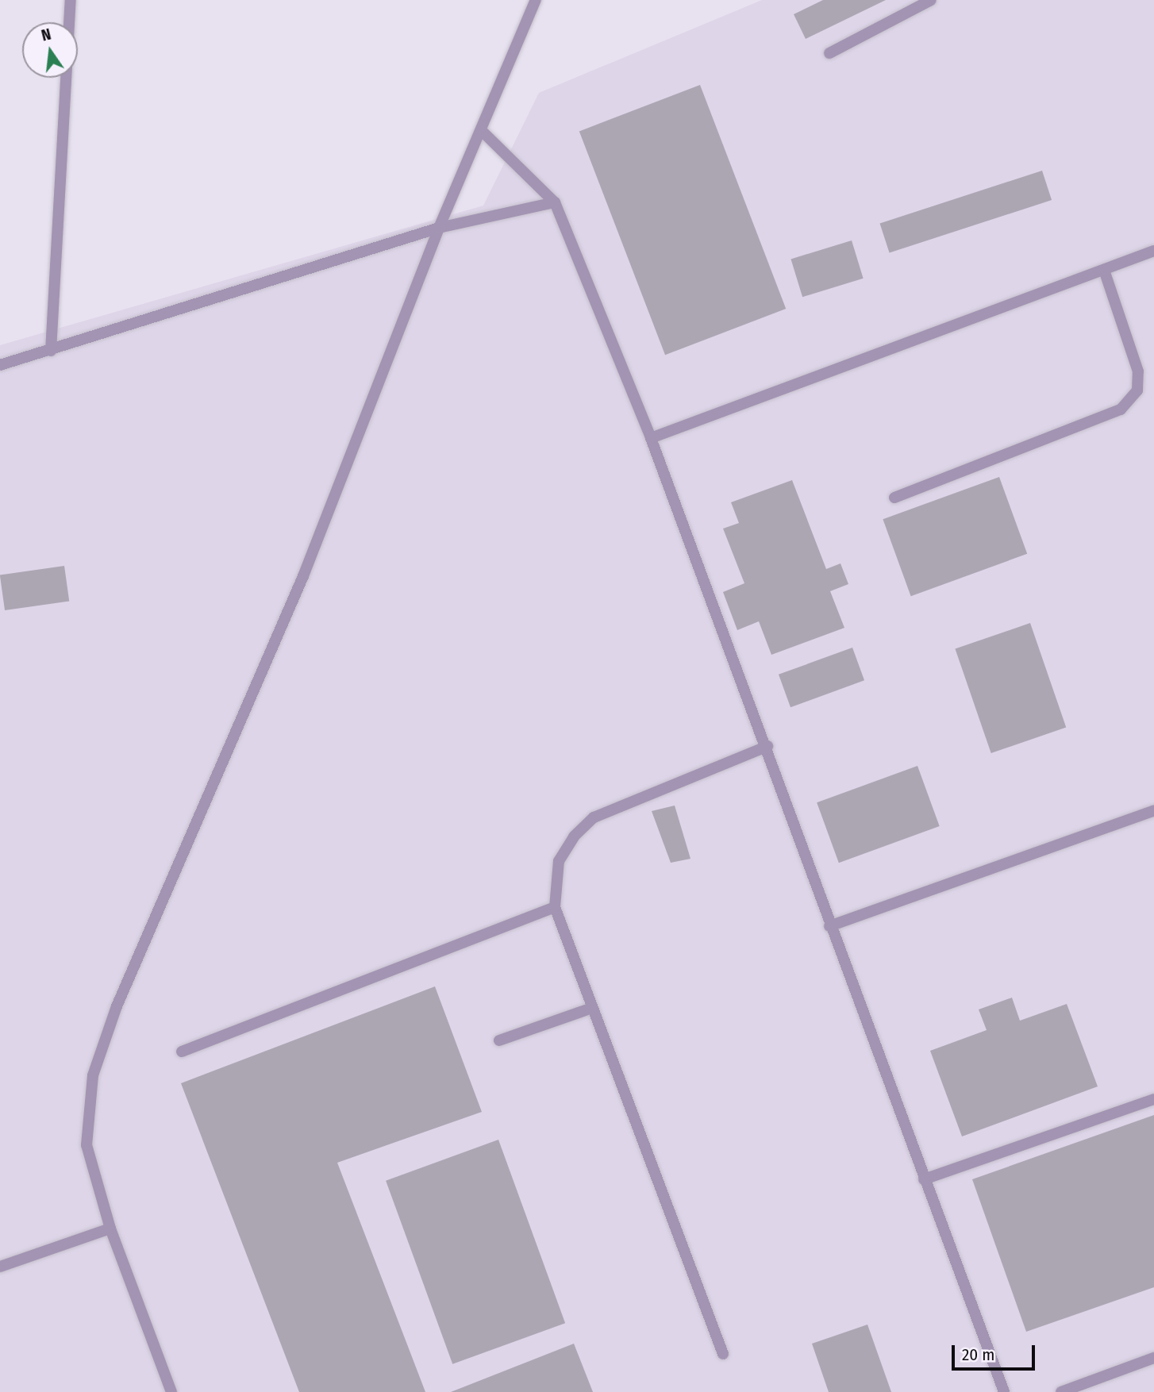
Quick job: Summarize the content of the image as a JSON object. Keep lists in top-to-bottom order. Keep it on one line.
{"scale_bar":"20 m","north":"top"}
